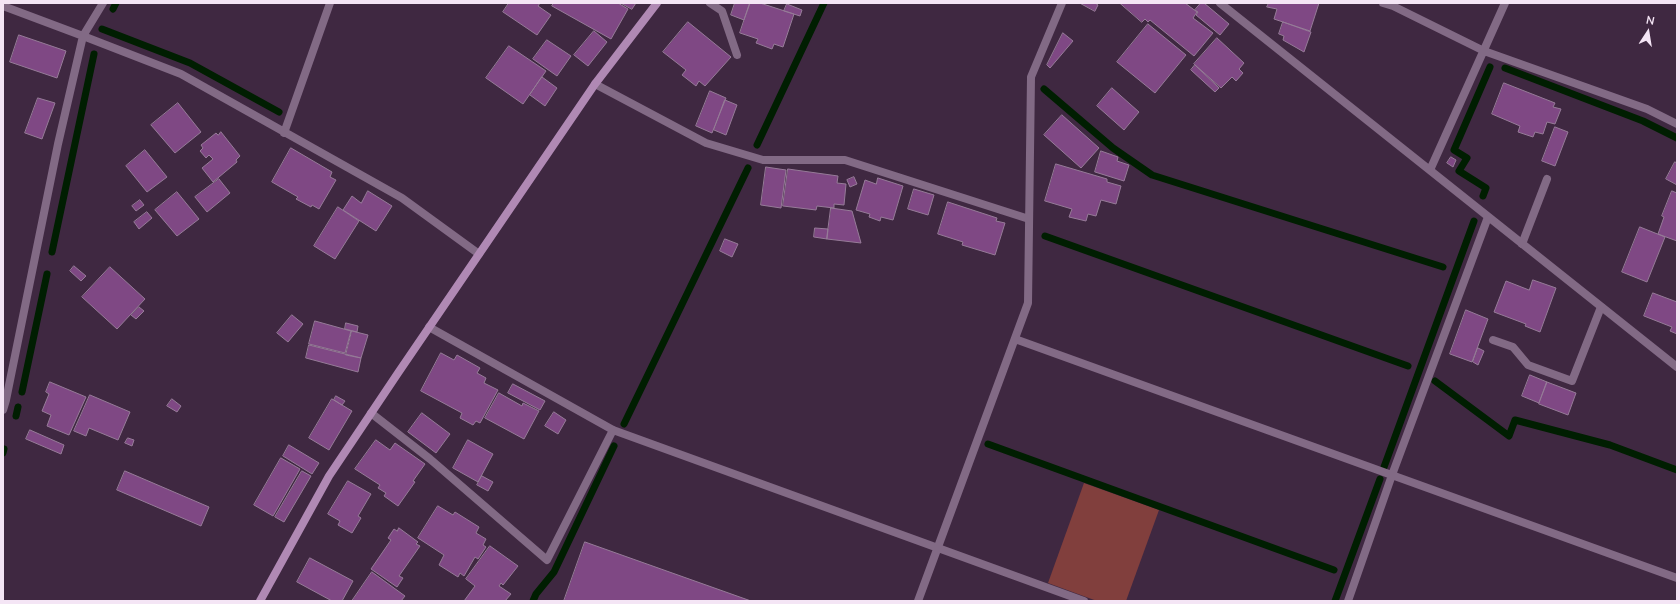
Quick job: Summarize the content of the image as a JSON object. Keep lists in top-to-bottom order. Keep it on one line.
{"north":"top"}
